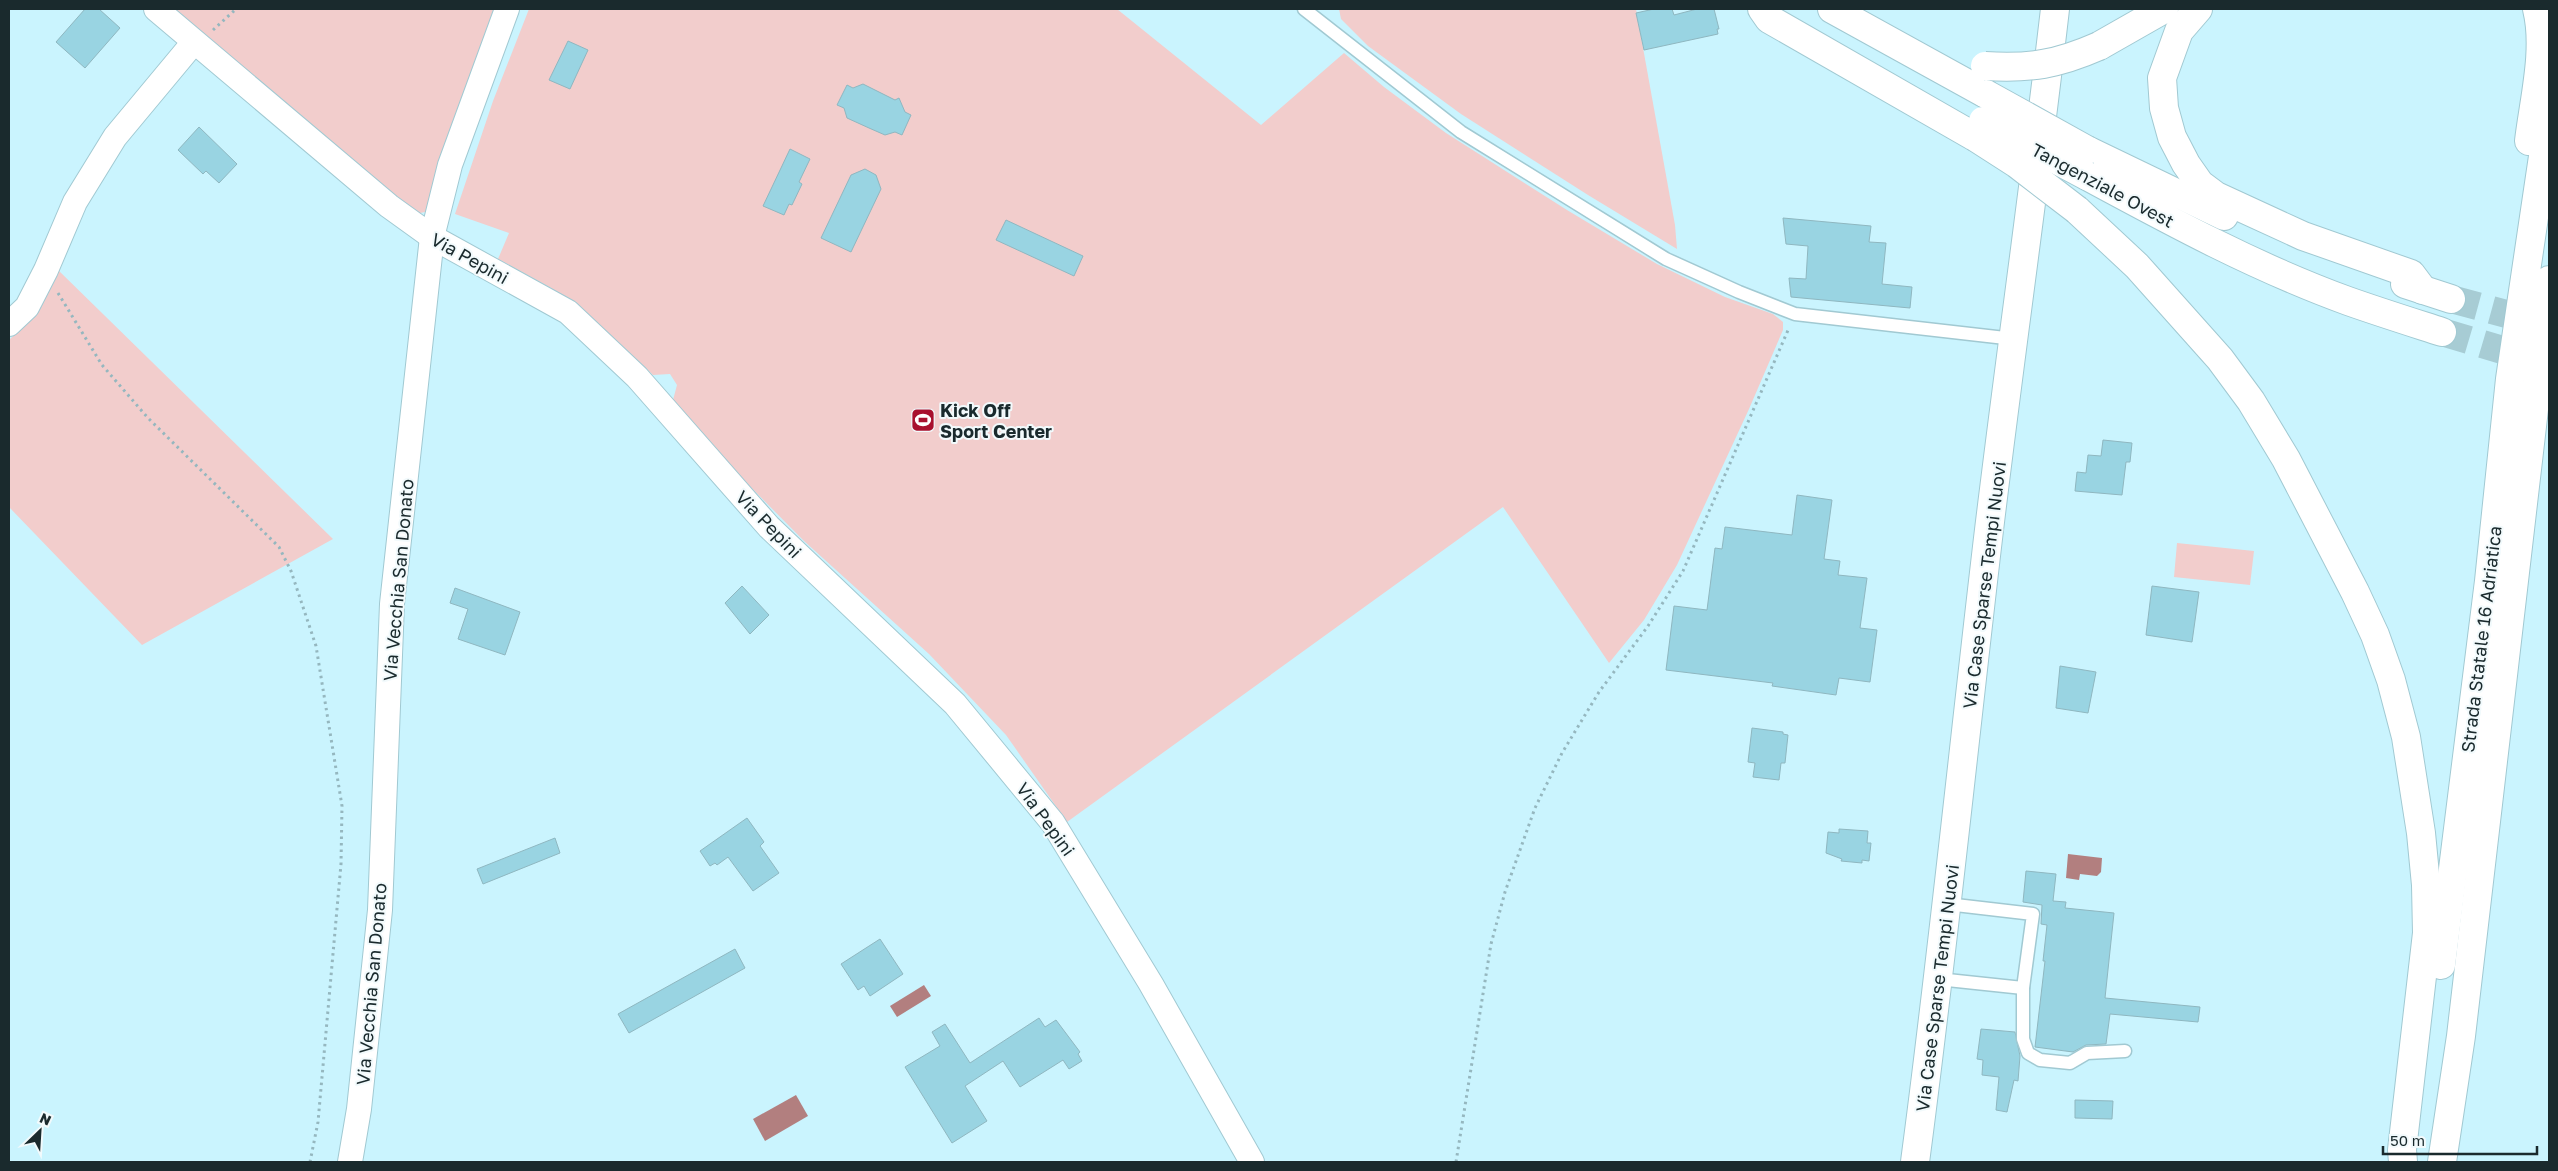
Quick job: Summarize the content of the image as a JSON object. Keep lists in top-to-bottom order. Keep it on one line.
{"streets":{"main road":["Tangenziale Ovest","Via Case Sparse Tempi Nuovi","Strada Statale 16 Adriatica"],"street":["Via Pepini","Via Vecchia San Donato"]},"crossings":[["Via Pepini","Via Vecchia San Donato"]],"places":{"sports":["Kick Off Sport Center"]},"scale_bar":"50 m","north":"top right"}
